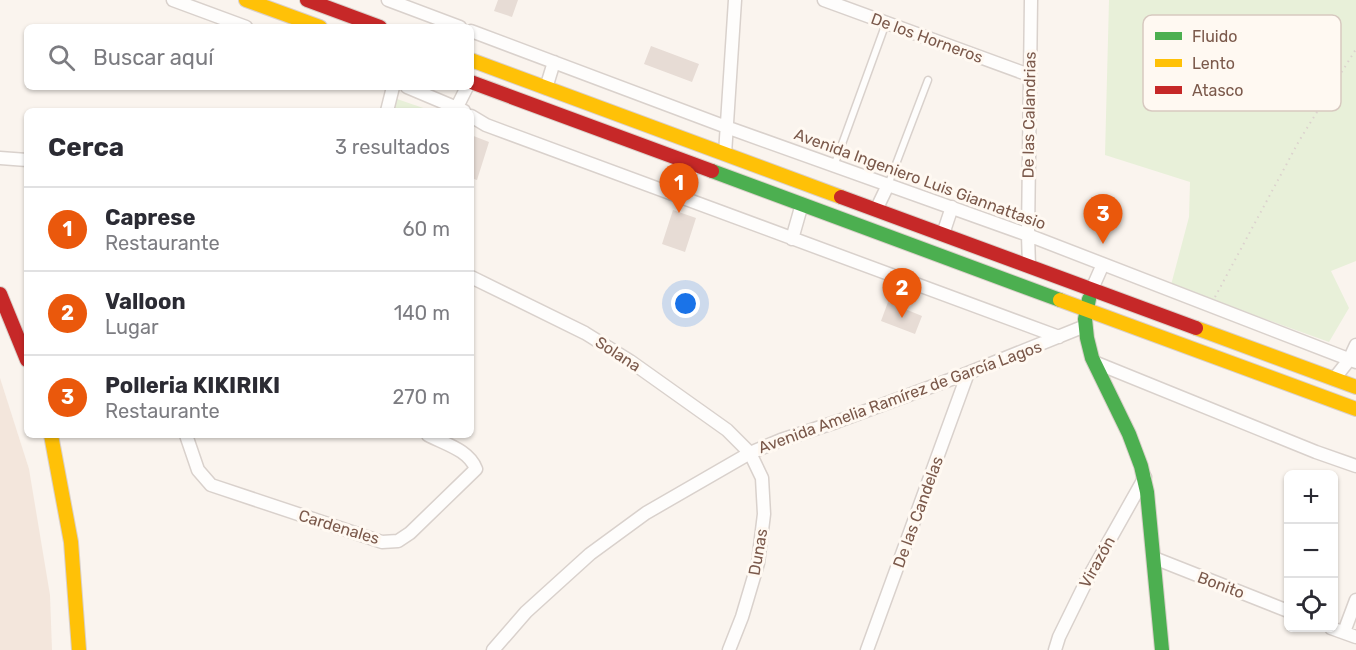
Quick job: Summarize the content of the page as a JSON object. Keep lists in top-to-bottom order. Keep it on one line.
{"streets":{"street":["De los Horneros","De las Calandrias","Avenida Ingeniero Luis Giannattasio","Solana","Avenida Amelia Ramírez de García Lagos","De las Candelas","Cardenales","Dunas","Virazón","Bonito"]},"crossings":[["De los Horneros","De las Calandrias"],["De las Calandrias","Avenida Ingeniero Luis Giannattasio"],["Solana","Avenida Amelia Ramírez de García Lagos"],["Solana","Dunas"],["Avenida Amelia Ramírez de García Lagos","De las Candelas"],["Avenida Amelia Ramírez de García Lagos","Dunas"]],"legend":["Fluido","Lento","Atasco"],"page":{"search":"Buscar aquí","heading":["Cerca","3 resultados"],"pins":["1","3","2"],"list":[{"mark":"1","name":"Caprese","note":"Restaurante","value":"60 m"},{"mark":"2","name":"Valloon","note":"Lugar","value":"140 m"},{"mark":"3","name":"Polleria KIKIRIKI","note":"Restaurante","value":"270 m"}],"map_buttons":["+","−"]}}
